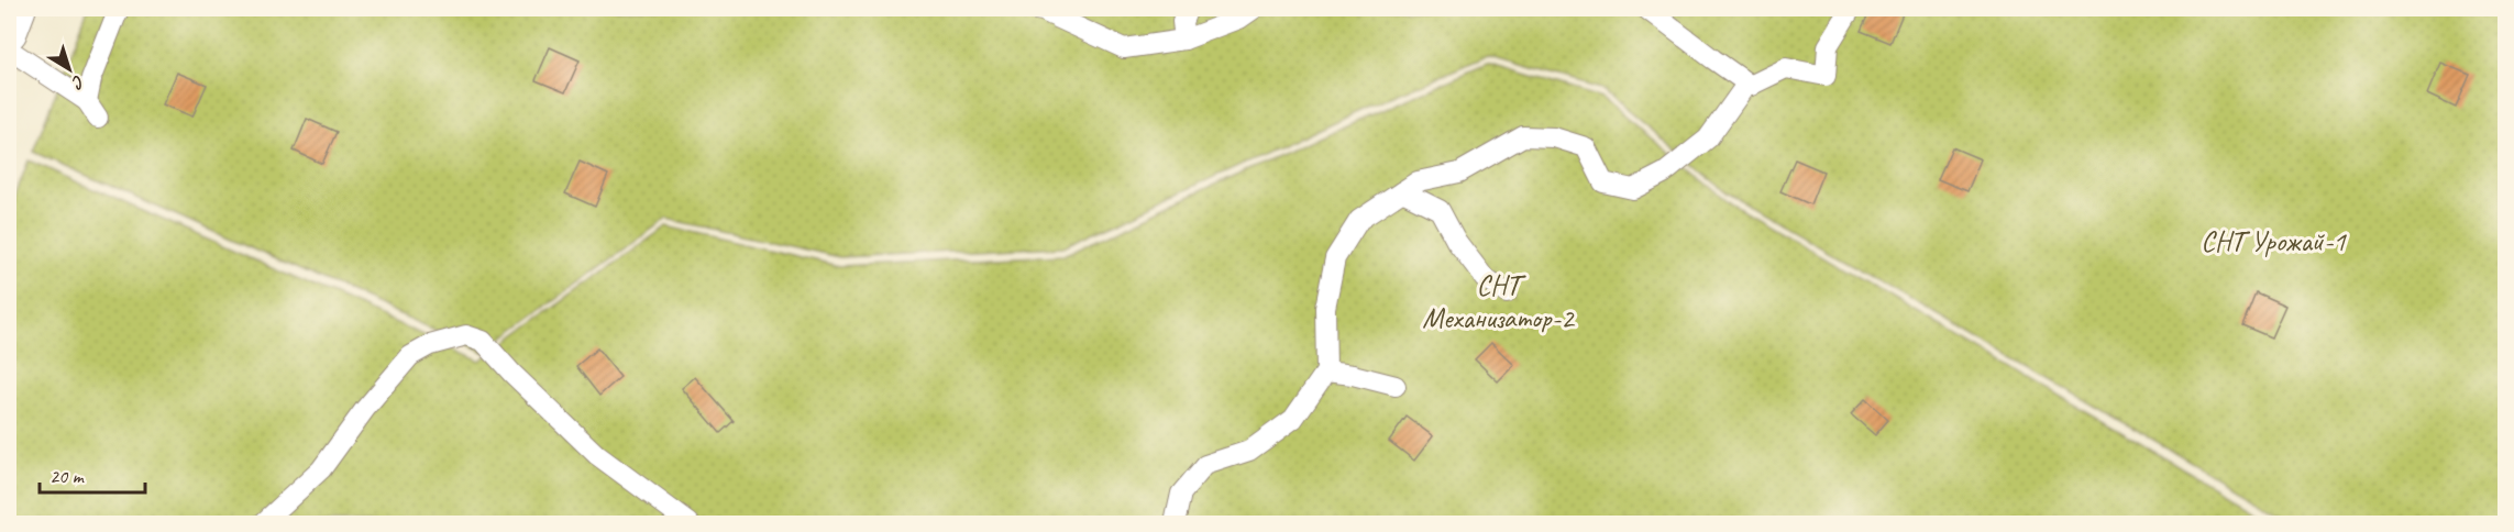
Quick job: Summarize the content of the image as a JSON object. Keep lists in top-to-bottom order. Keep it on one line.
{"parks":["СНТ Урожай-1","СНТ Механизатор-2"],"scale_bar":"20 m","north":"bottom right"}
